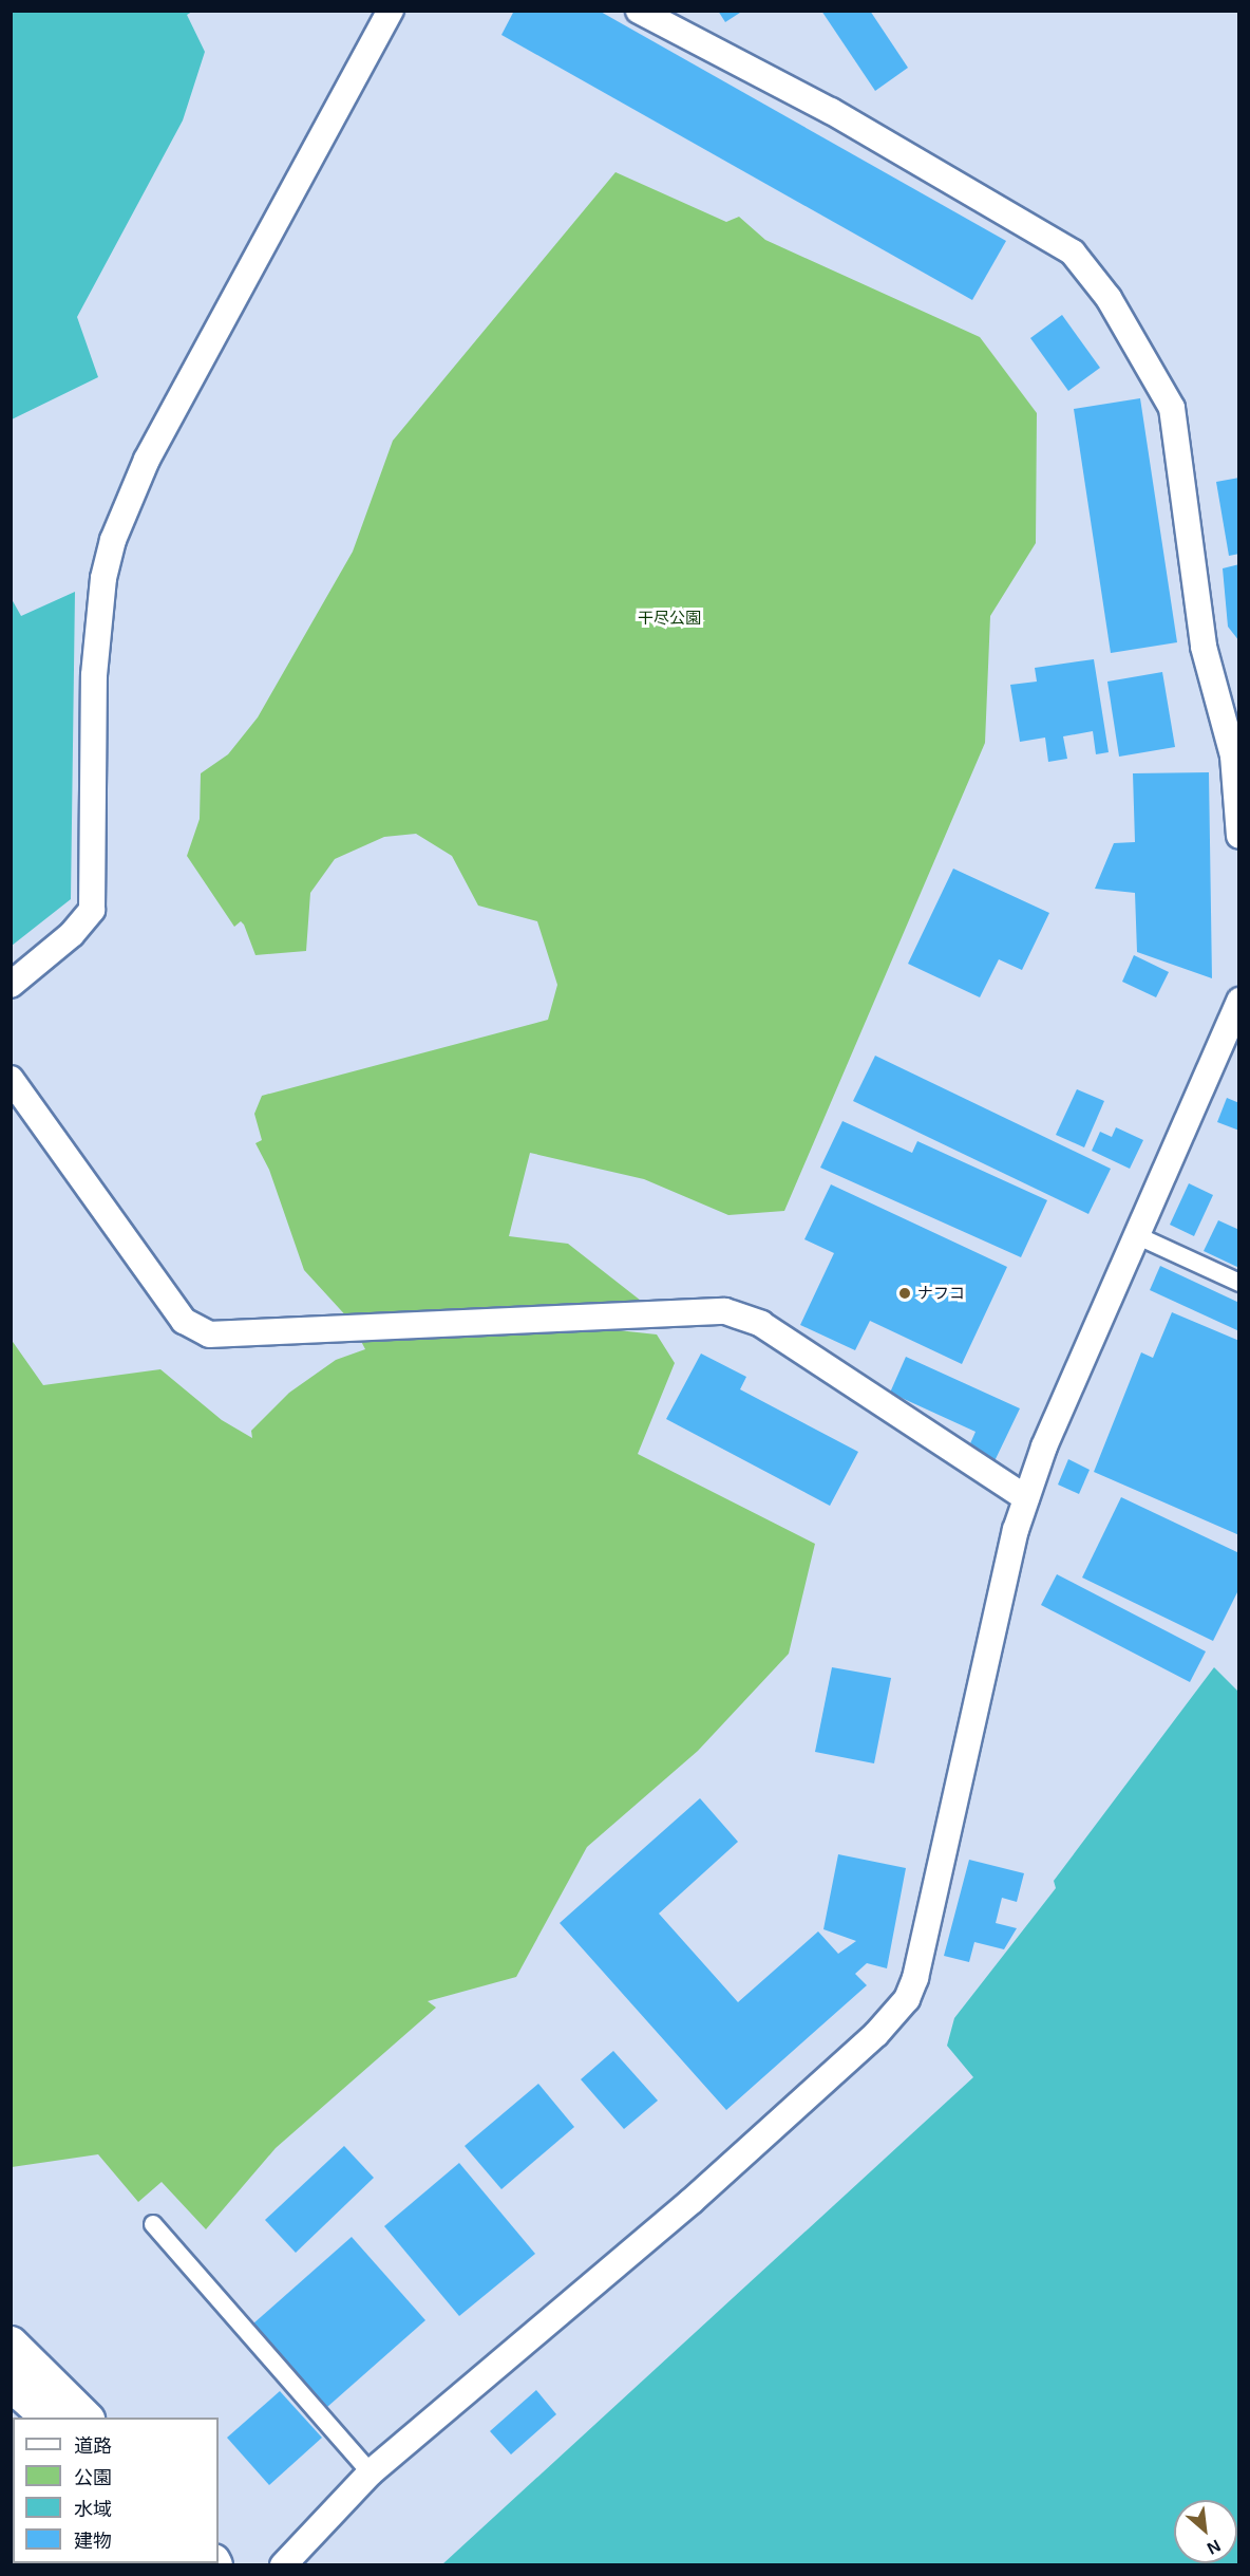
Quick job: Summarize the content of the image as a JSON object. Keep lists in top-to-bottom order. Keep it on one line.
{"parks":["干尽公園"],"places":["ナフコ"],"legend":["道路","公園","水域","建物"],"north":"bottom right"}
